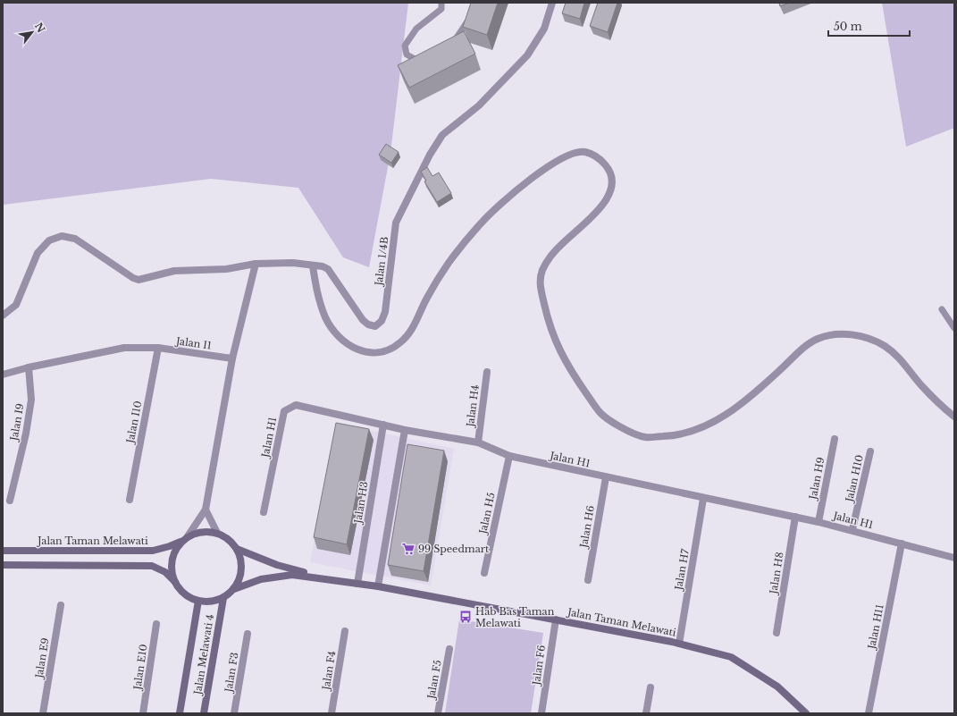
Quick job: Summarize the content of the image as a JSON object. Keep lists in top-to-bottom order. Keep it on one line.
{"streets":{"main road":["Jalan Taman Melawati","Jalan Melawati 4"],"street":["Jalan 1/4B","Jalan I1","Jalan H4","Jalan I9","Jalan I10","Jalan H1","Jalan H9","Jalan H10","Jalan H3","Jalan H5","Jalan H6","Jalan H7","Jalan H8","Jalan H11","Jalan E9","Jalan F6","Jalan E10","Jalan F4","Jalan F3","Jalan F5"]},"crossings":[["Jalan I1","Jalan I9"],["Jalan I1","Jalan I10"],["Jalan H4","Jalan H1"],["Jalan H1","Jalan H9"],["Jalan H1","Jalan H10"],["Jalan H1","Jalan H3"],["Jalan H1","Jalan H5"],["Jalan H1","Jalan H6"],["Jalan H1","Jalan H7"],["Jalan H1","Jalan H8"],["Jalan H1","Jalan H11"],["Jalan H3","Jalan Taman Melawati"],["Jalan Taman Melawati","Jalan H7"],["Jalan Taman Melawati","Jalan Melawati 4"],["Jalan Taman Melawati","Jalan F6"]],"places":{"supermarket":["99 Speedmart"],"bus stop":["Hab Bas Taman Melawati"]},"scale_bar":"50 m","north":"top right"}
